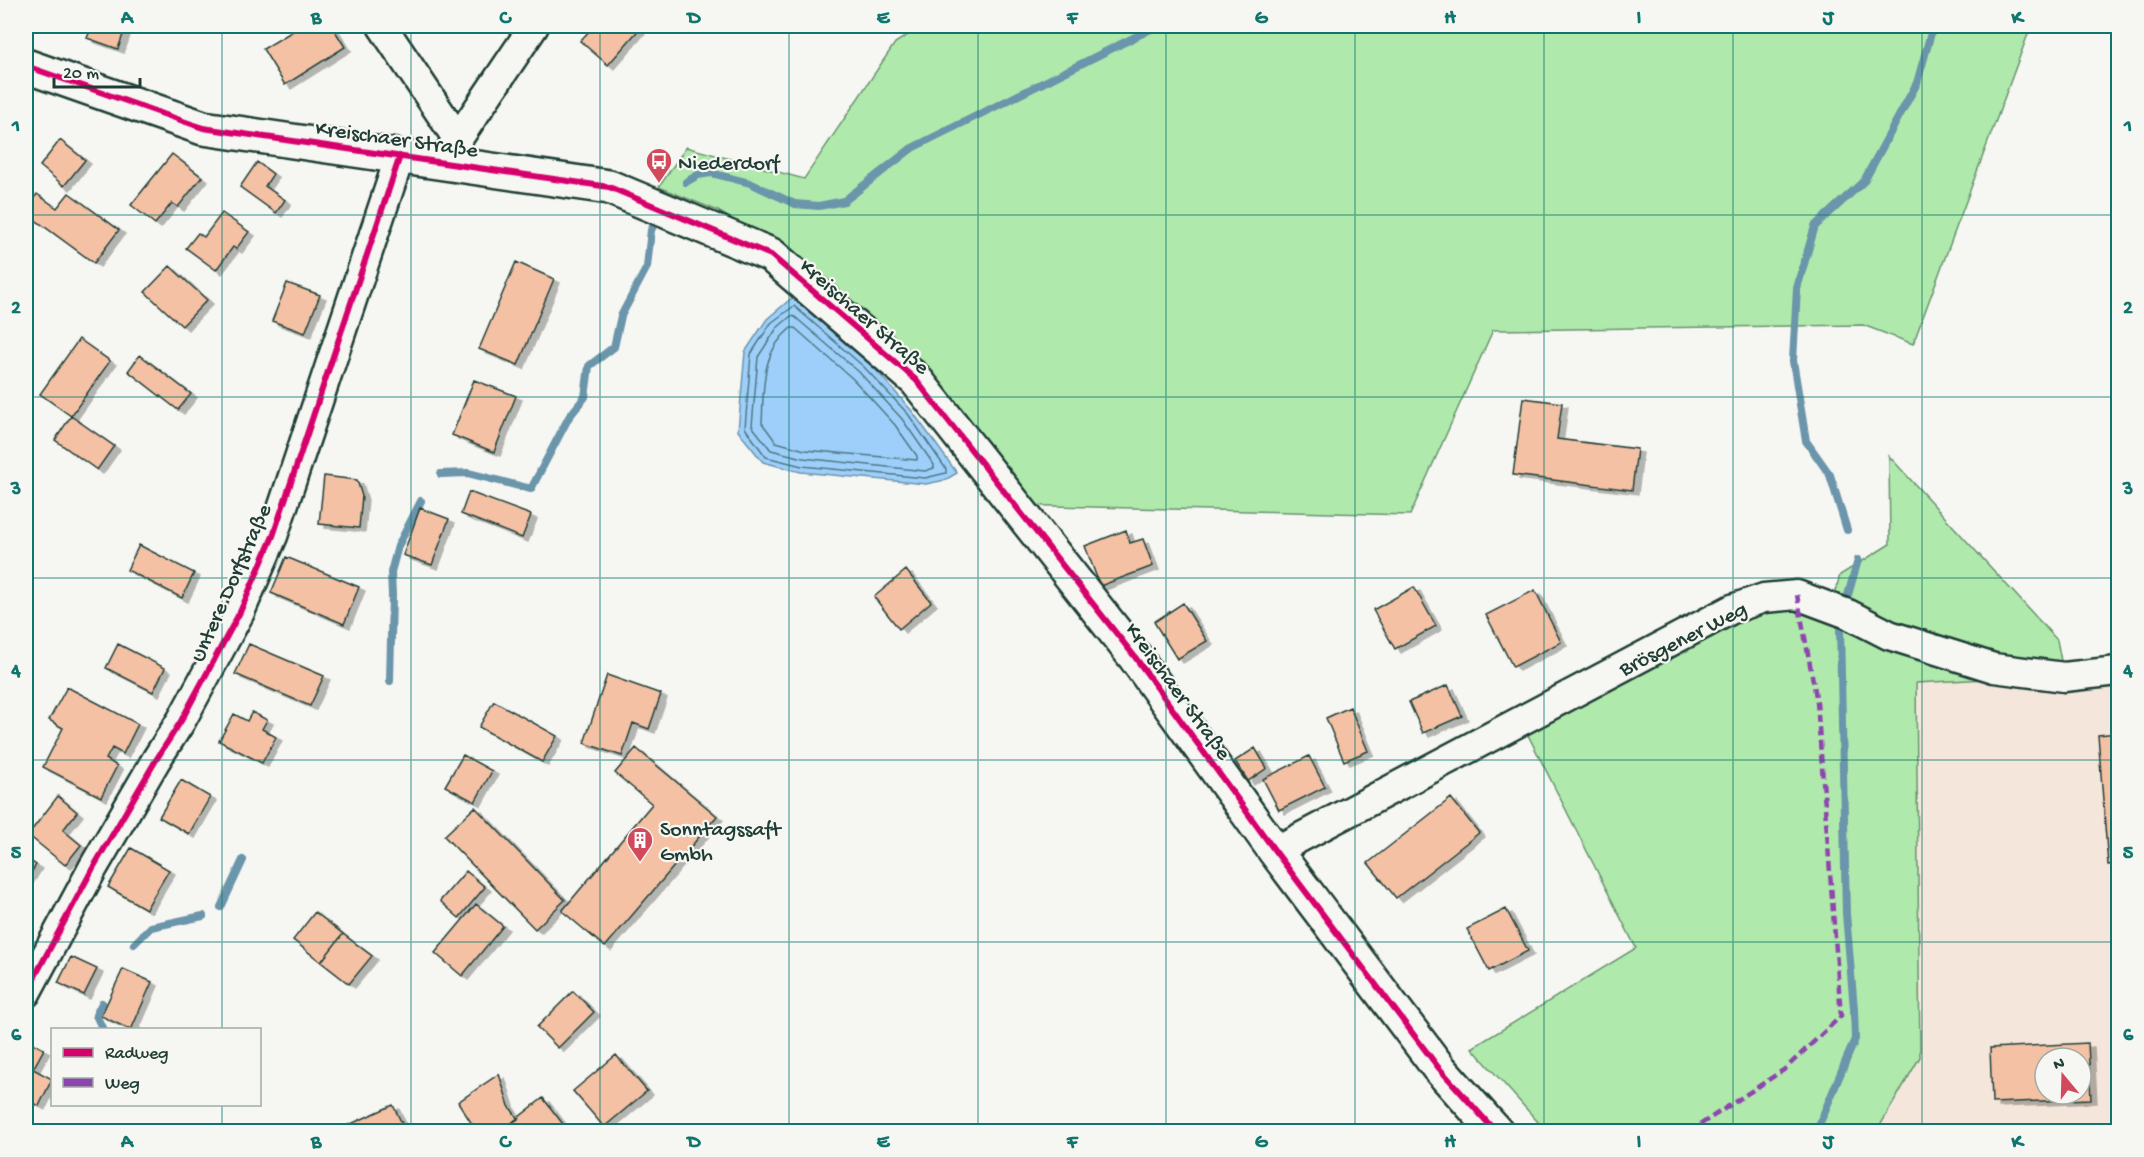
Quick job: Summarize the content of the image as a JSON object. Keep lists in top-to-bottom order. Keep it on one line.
{"streets":{"main road":["Kreischaer Straße"],"street":["Untere Dorfstraße","Brösgener Weg"]},"crossings":[["Kreischaer Straße","Untere Dorfstraße"],["Kreischaer Straße","Brösgener Weg"]],"places":{"bus stop":["Niederdorf"],"building":["Sonntagssaft Gmbh"]},"legend":["Radweg","Weg"],"scale_bar":"20 m","north":"top","grid":{"columns":["A","B","C","D","E","F","G","H","I","J","K"],"rows":["1","2","3","4","5","6"]}}
